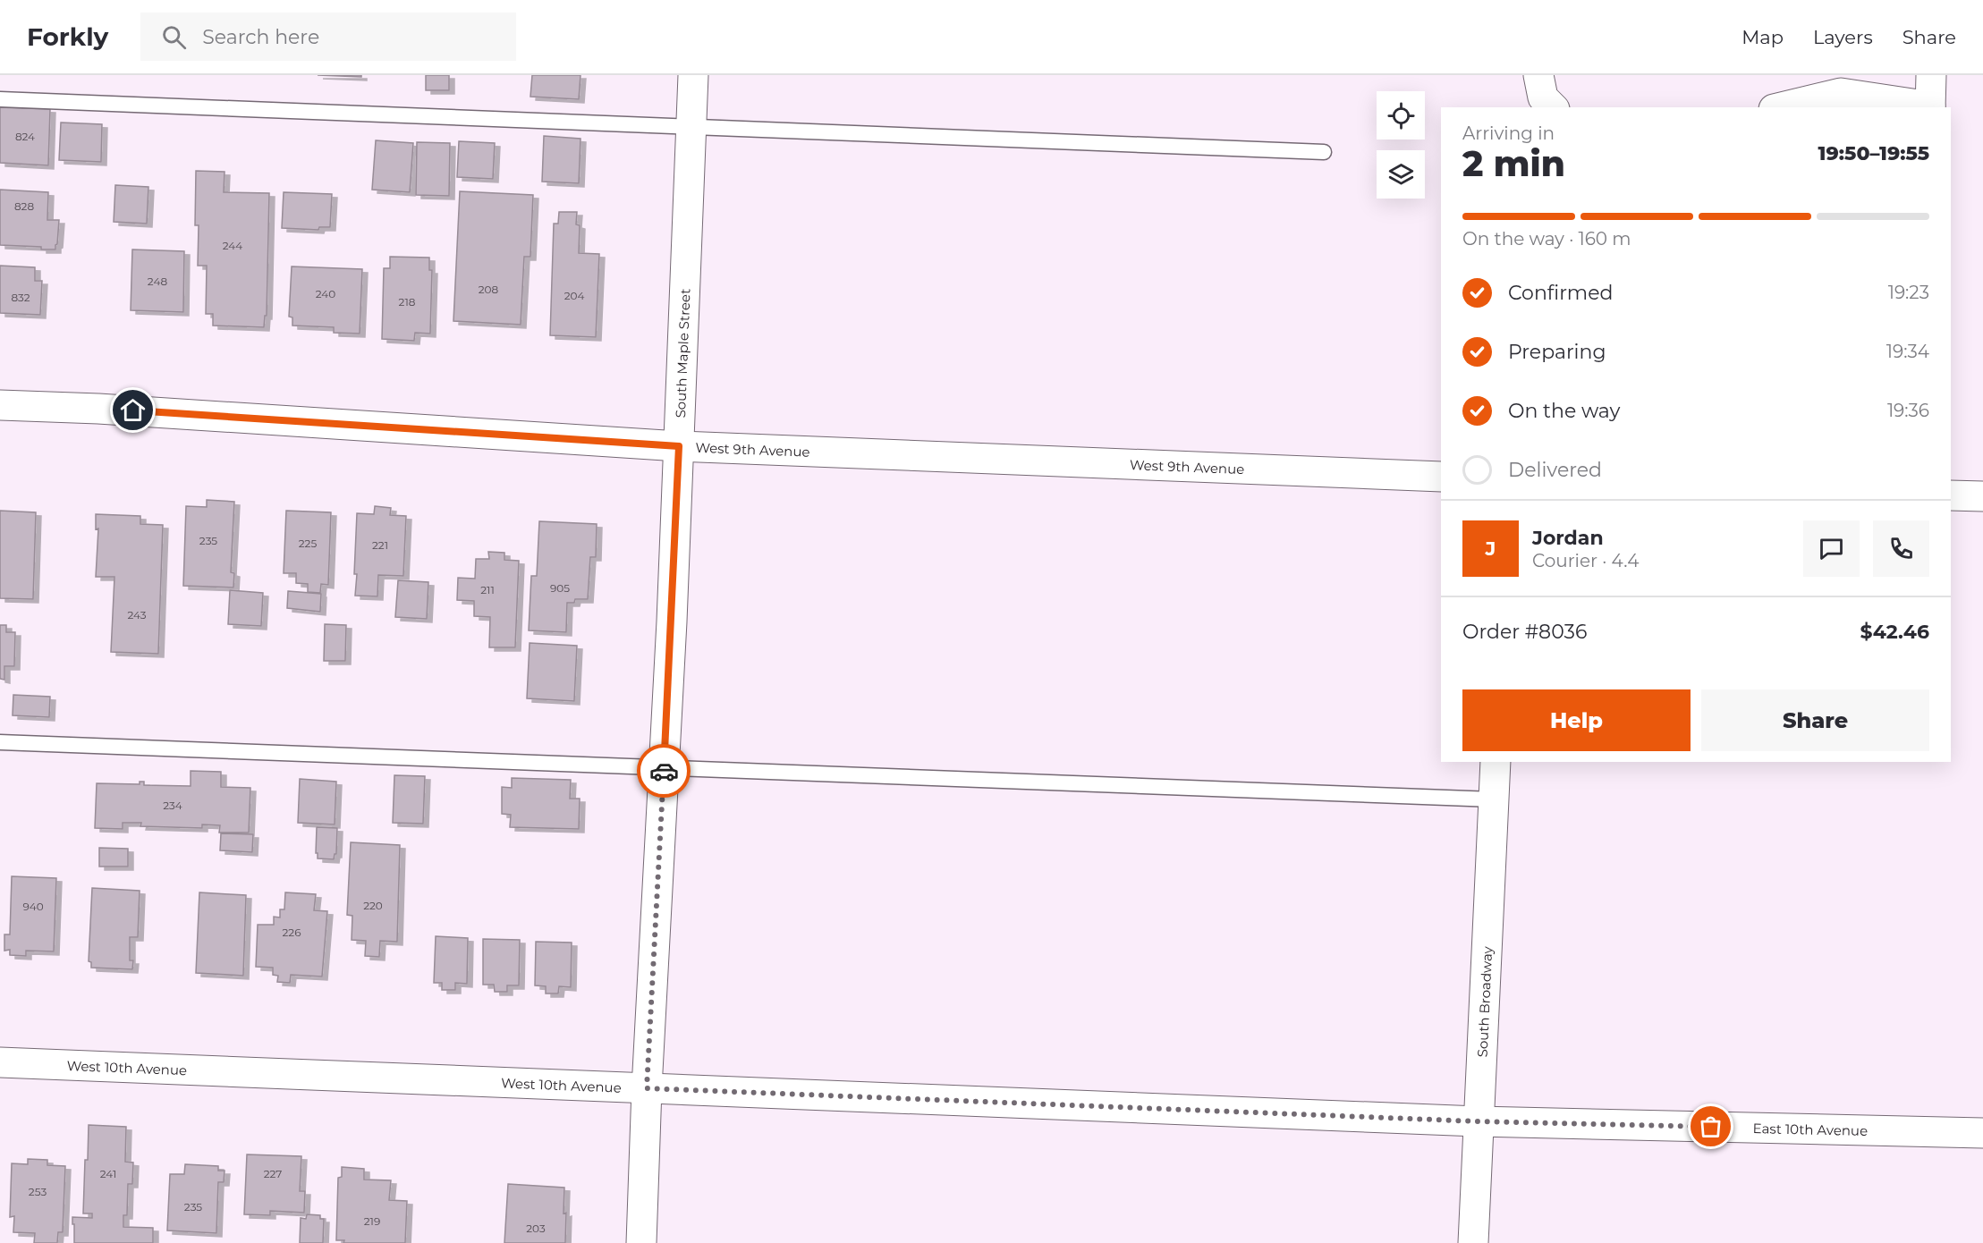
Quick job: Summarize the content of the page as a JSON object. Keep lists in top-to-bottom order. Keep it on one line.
{"streets":{"street":["South Maple Street","West 9th Avenue","South Broadway","West 10th Avenue","East 10th Avenue"]},"crossings":[["South Maple Street","West 9th Avenue"],["South Maple Street","West 10th Avenue"],["South Broadway","West 10th Avenue"],["South Broadway","East 10th Avenue"],["West 10th Avenue","East 10th Avenue"]],"house_numbers":["824","828","244","248","208","240","204","832","218","235","225","221","905","211","243","234","220","940","226","241","227","253","235","219","203"],"page":{"header":"Forkly","search":"Search here","nav":["Map","Layers","Share"],"heading":["2 min","Arriving in","19:50–19:55"],"panel":["Jordan","Courier · 4.4","Order #8036","$42.46"],"bar":"On the way · 160 m","list":[["Confirmed","19:23"],["Preparing","19:34"],["On the way","19:36"],"Delivered"],"round":"J","buttons":["Help","Share"]}}
